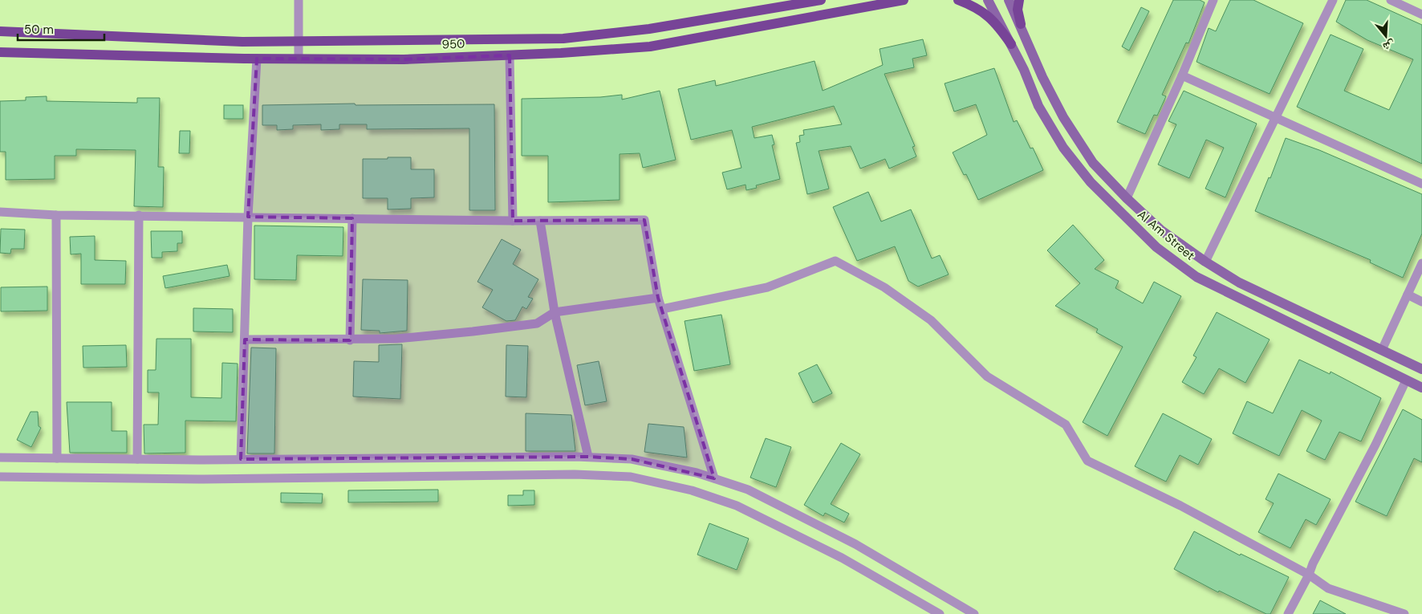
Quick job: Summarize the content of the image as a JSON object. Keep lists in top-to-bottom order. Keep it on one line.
{"streets":{"main road":["950","Al Am Street"]},"scale_bar":"50 m","north":"bottom"}
